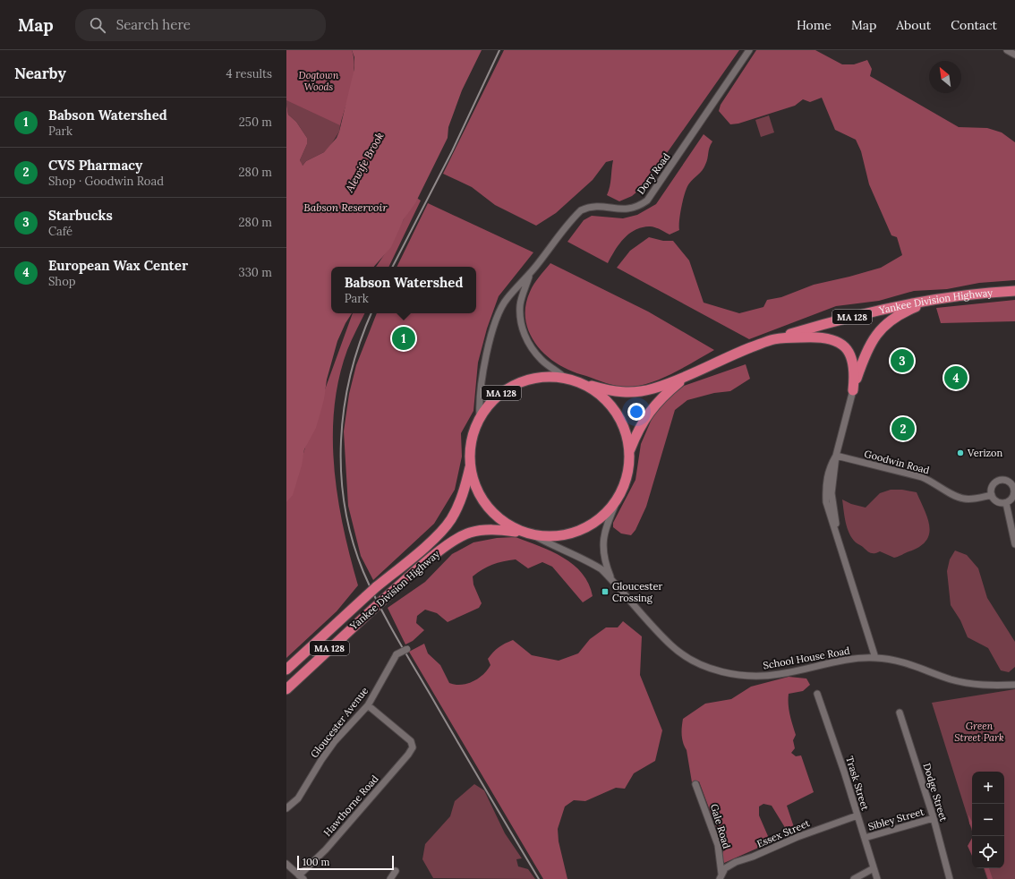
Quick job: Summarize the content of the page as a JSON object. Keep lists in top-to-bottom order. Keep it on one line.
{"streets":{"highway":["Yankee Division Highway","MA 128"],"street":["Dory Road","Goodwin Road","School House Road","Gloucester Avenue","Trask Street","Dodge Street","Hawthorne Road","Sibley Street","Gale Road","Essex Street"]},"crossings":[["Dory Road","MA 128"],["Yankee Division Highway","MA 128"],["MA 128","School House Road"],["Gloucester Avenue","Hawthorne Road"],["Trask Street","Sibley Street"],["Trask Street","Essex Street"],["Dodge Street","Sibley Street"],["Gale Road","Essex Street"]],"water":["Alewife Brook","Babson Reservoir"],"parks":["Dogtown Woods","Green Street Park"],"places":{"other":["Verizon"],"transit":["Gloucester Crossing"]},"scale_bar":"100 m","north":"top left","page":{"header":"Map","search":"Search here","nav":["Home","Map","About","Contact"],"heading":["Nearby","4 results"],"list":[{"mark":"1","name":"Babson Watershed","note":"Park","value":"250 m"},{"mark":"2","name":"CVS Pharmacy","note":"Shop · Goodwin Road","value":"280 m"},{"mark":"3","name":"Starbucks","note":"Café","value":"280 m"},{"mark":"4","name":"European Wax Center","note":"Shop","value":"330 m"}],"popup":["Babson Watershed","Park"],"pins":["1","3","4","2"],"map_buttons":["+","−"],"scale":"100 m"}}
